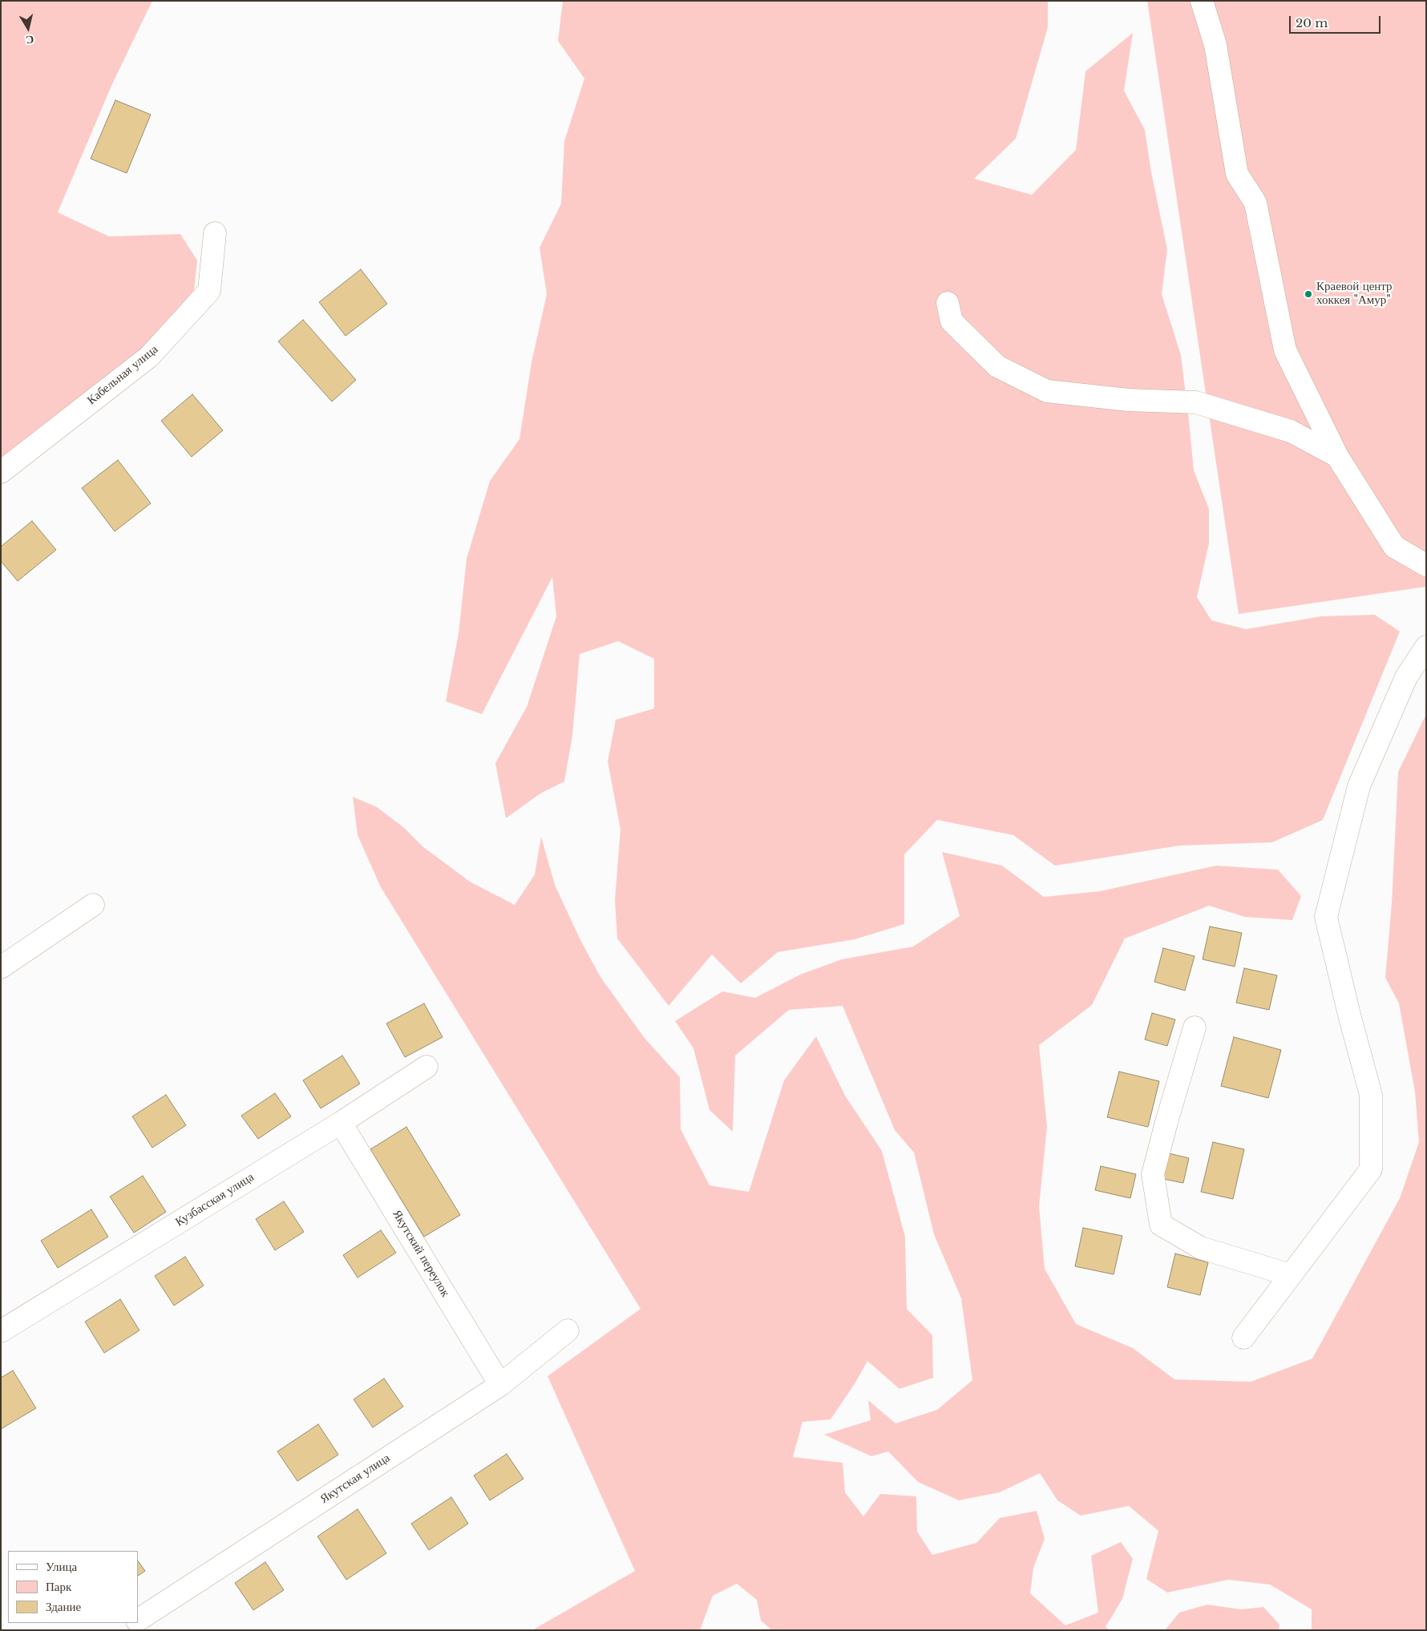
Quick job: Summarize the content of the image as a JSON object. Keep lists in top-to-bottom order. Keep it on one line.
{"streets":{"street":["Кабельная улица","Кузбасская улица","Якутский переулок","Якутская улица"]},"crossings":[["Кузбасская улица","Якутский переулок"],["Якутский переулок","Якутская улица"]],"places":["Краевой центр хоккея \"Амур\""],"legend":["Улица","Парк","Здание"],"scale_bar":"20 m","north":"bottom"}
